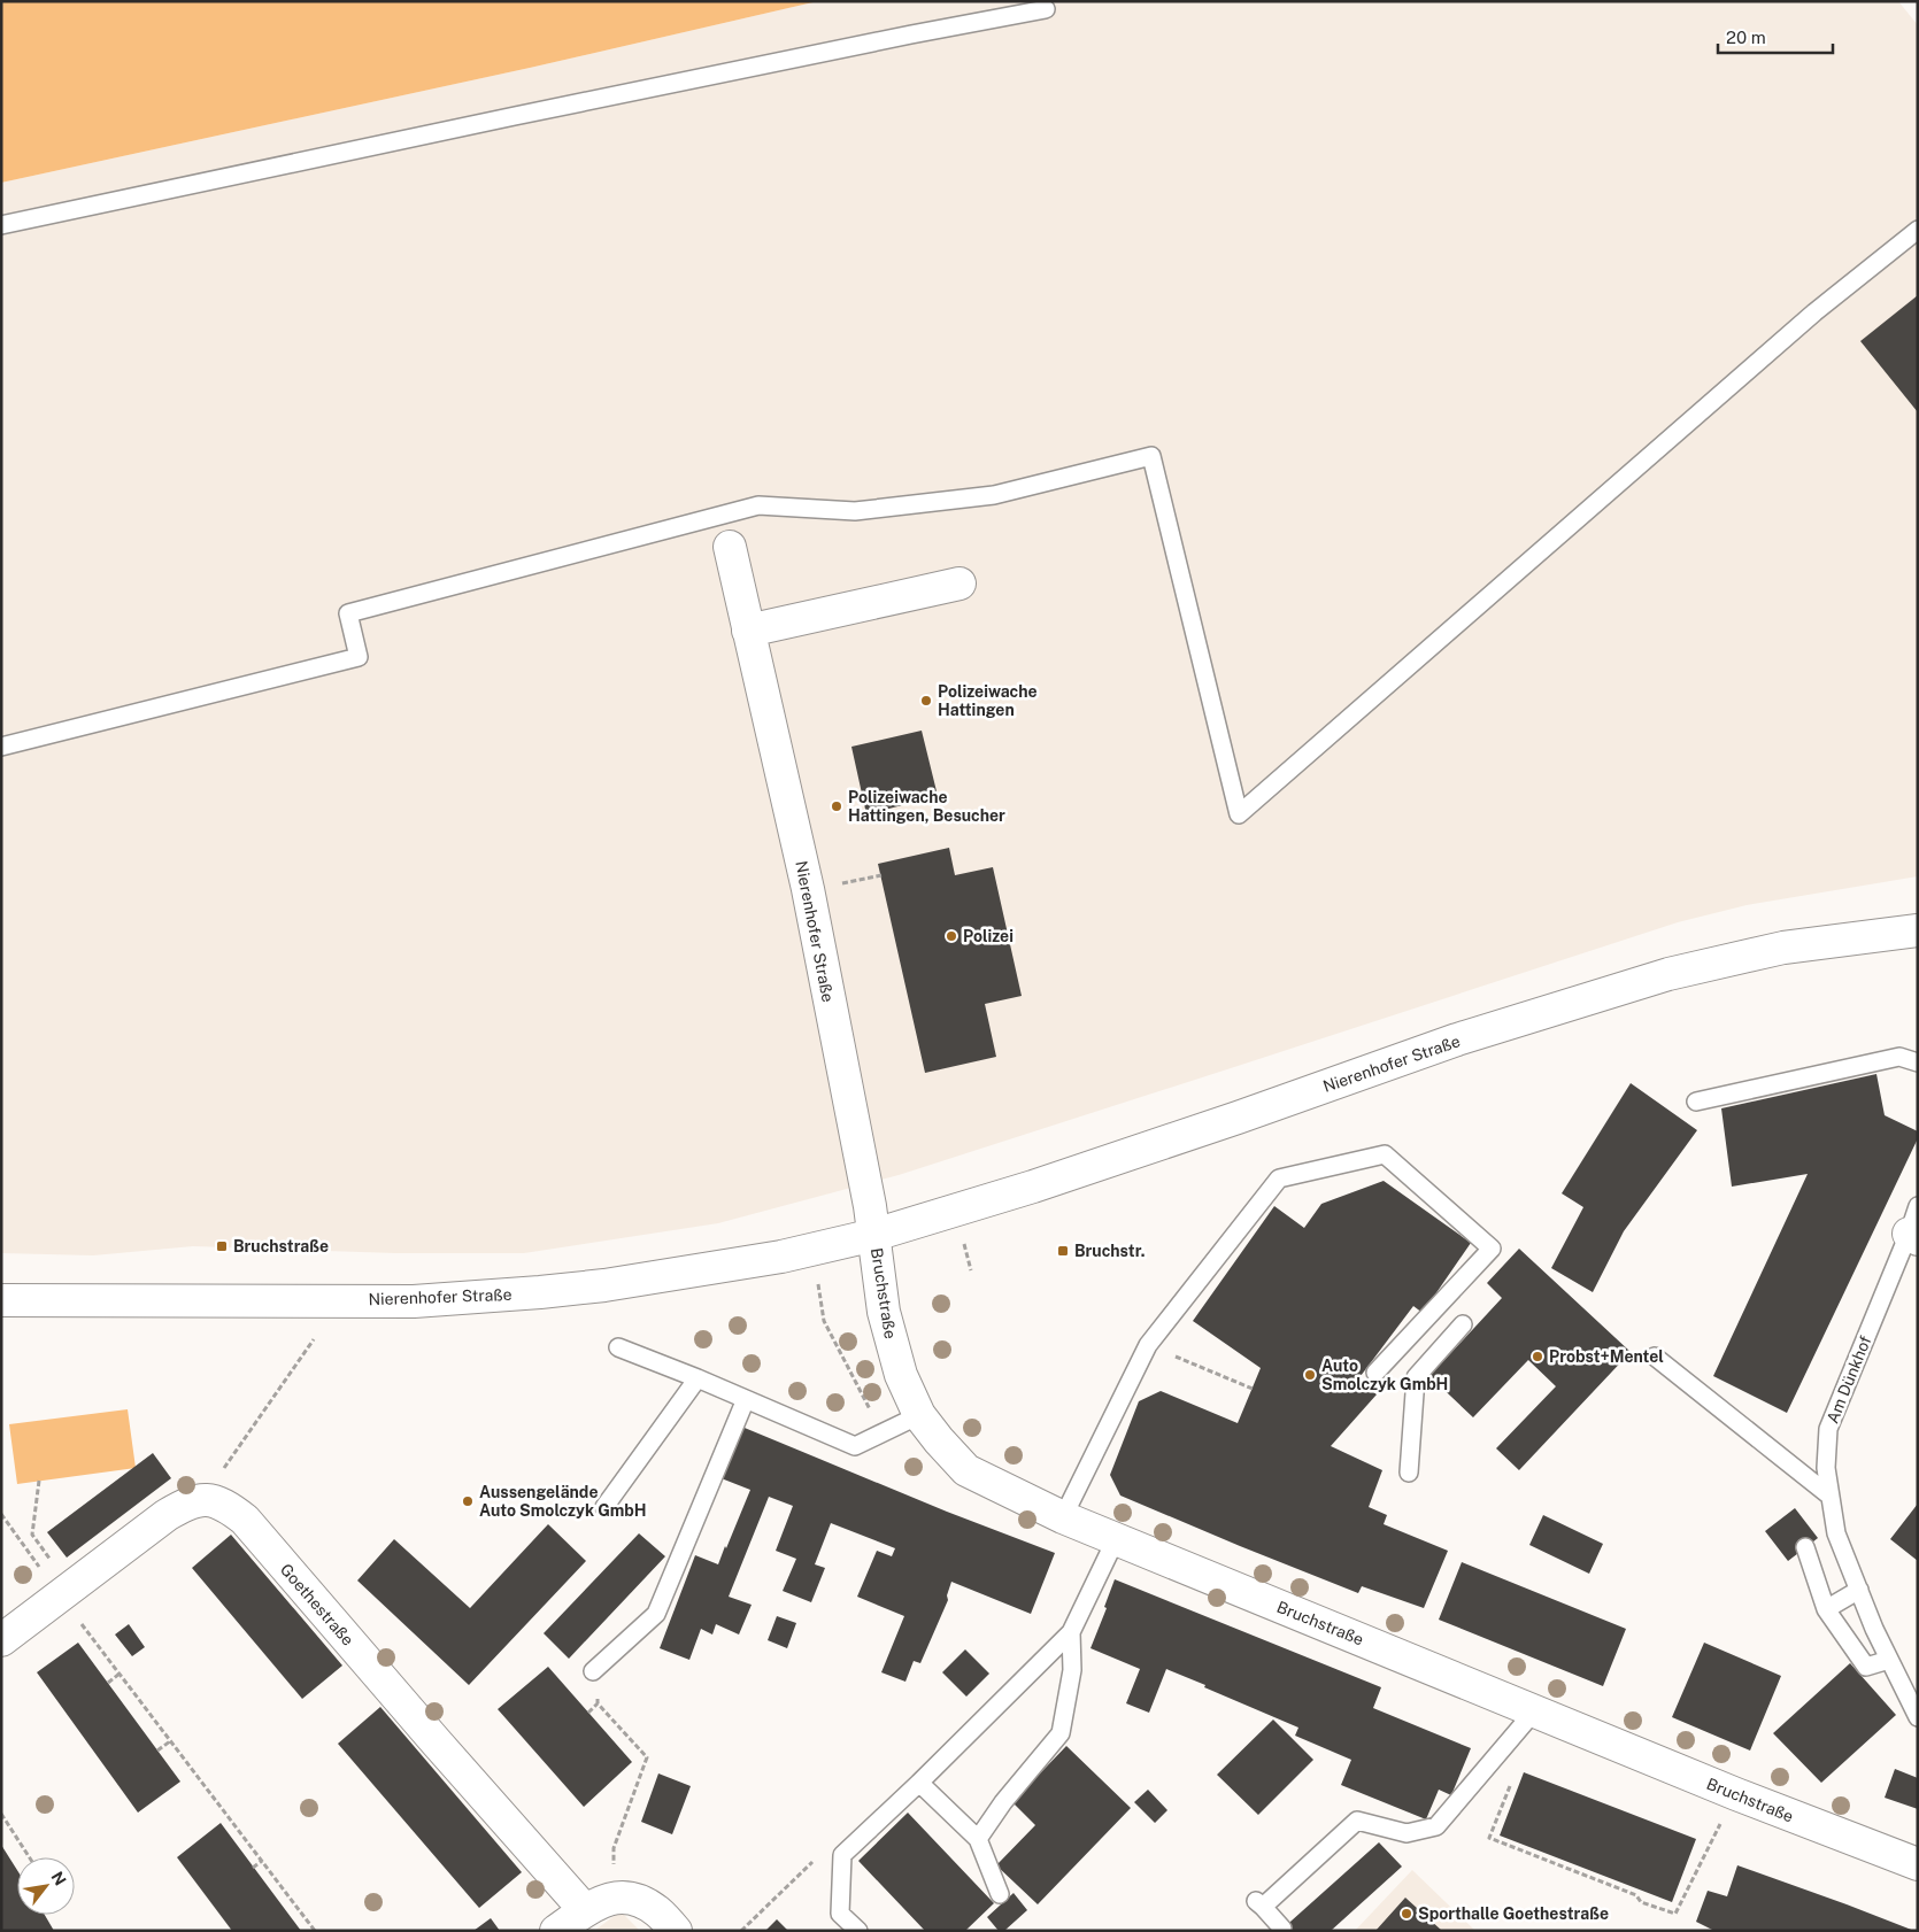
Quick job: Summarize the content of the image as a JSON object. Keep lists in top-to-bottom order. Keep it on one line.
{"streets":{"street":["Nierenhofer Straße","Bruchstraße","Goethestraße"],"lane":["Am Dünkhof"]},"crossings":[["Nierenhofer Straße","Bruchstraße"]],"places":{"other":["Polizeiwache Hattingen","Polizeiwache Hattingen, Besucher","Polizei","Probst+Mentel","Auto Smolczyk GmbH","Aussengelände Auto Smolczyk GmbH","Sporthalle Goethestraße"],"transit":["Bruchstraße","Bruchstr."]},"scale_bar":"20 m","north":"top right"}
